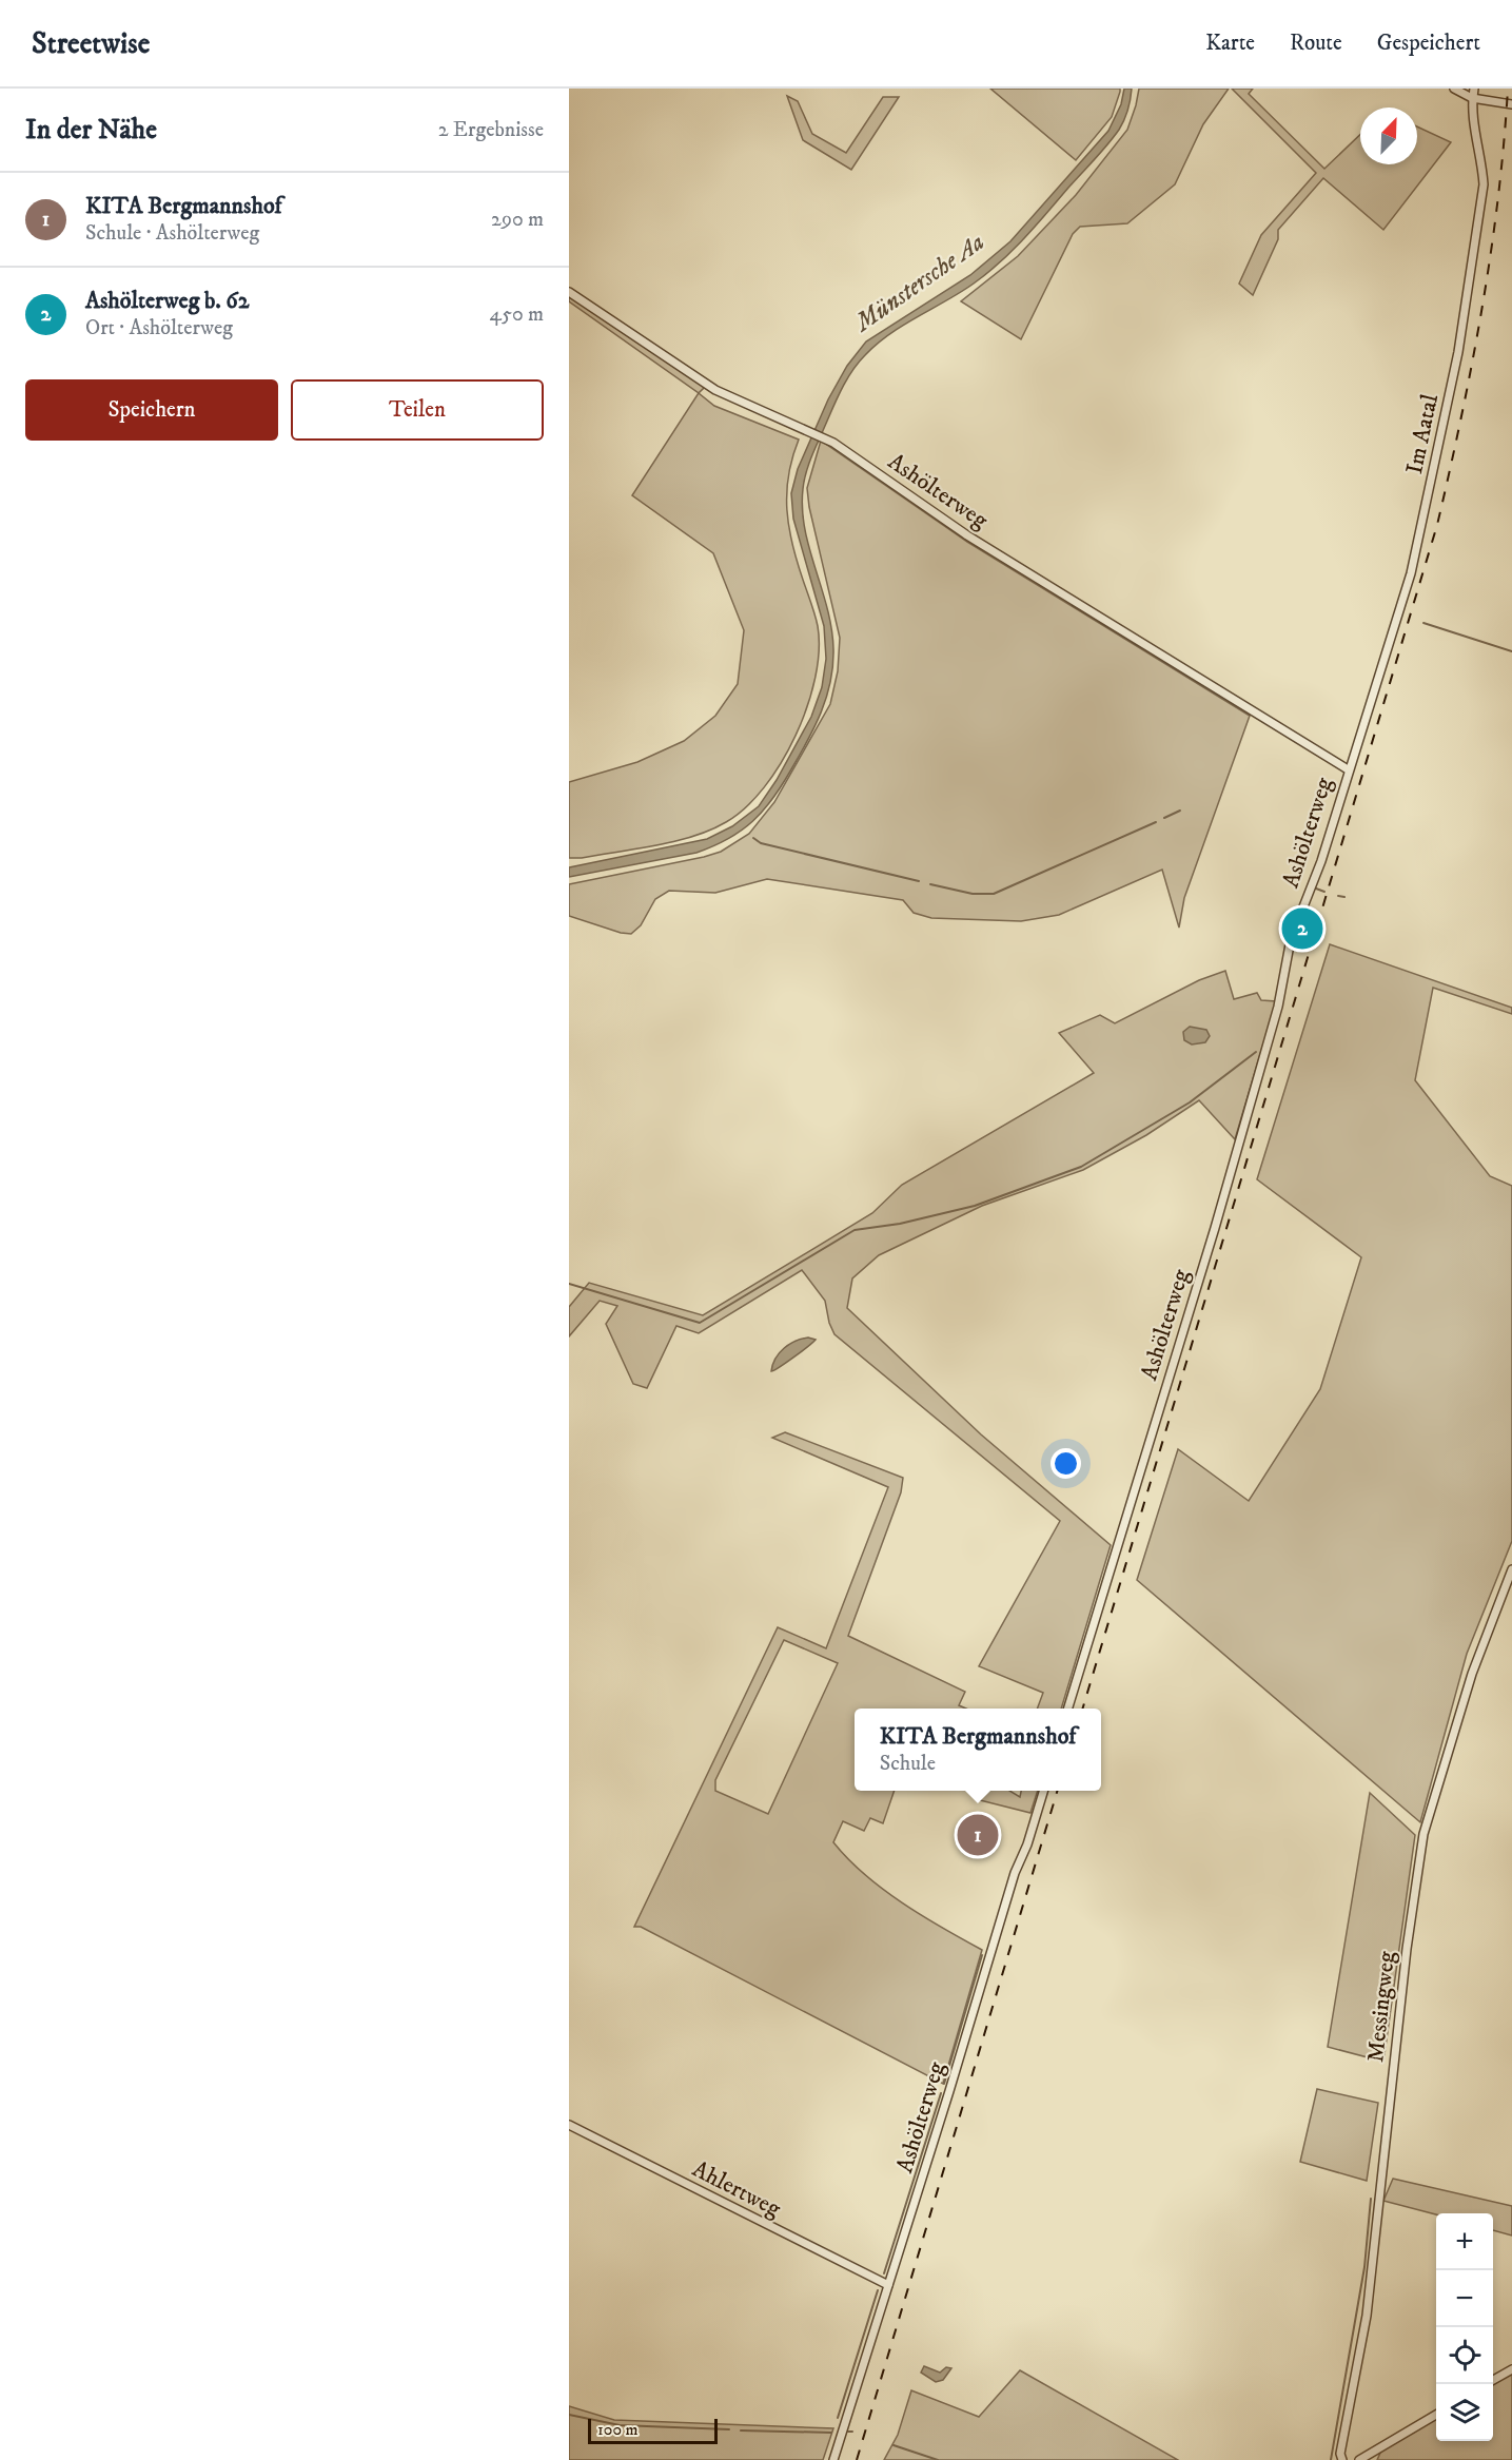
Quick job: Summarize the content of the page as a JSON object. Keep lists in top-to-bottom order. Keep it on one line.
{"streets":{"street":["Im Aatal","Ashölterweg","Messingweg","Ahlertweg"]},"crossings":[["Im Aatal","Ashölterweg"],["Ashölterweg","Ahlertweg"]],"water":["Münstersche Aa"],"scale_bar":"100 m","north":"top right","page":{"header":"Streetwise","nav":["Karte","Route","Gespeichert"],"heading":["In der Nähe","2 Ergebnisse"],"list":[{"mark":"1","name":"KITA Bergmannshof","note":"Schule · Ashölterweg","value":"290 m"},{"mark":"2","name":"Ashölterweg b. 62","note":"Ort · Ashölterweg","value":"450 m"}],"buttons":["Speichern","Teilen"],"pins":["2","1"],"popup":["KITA Bergmannshof","Schule"],"map_buttons":["+","−"],"scale":"100 m"}}
